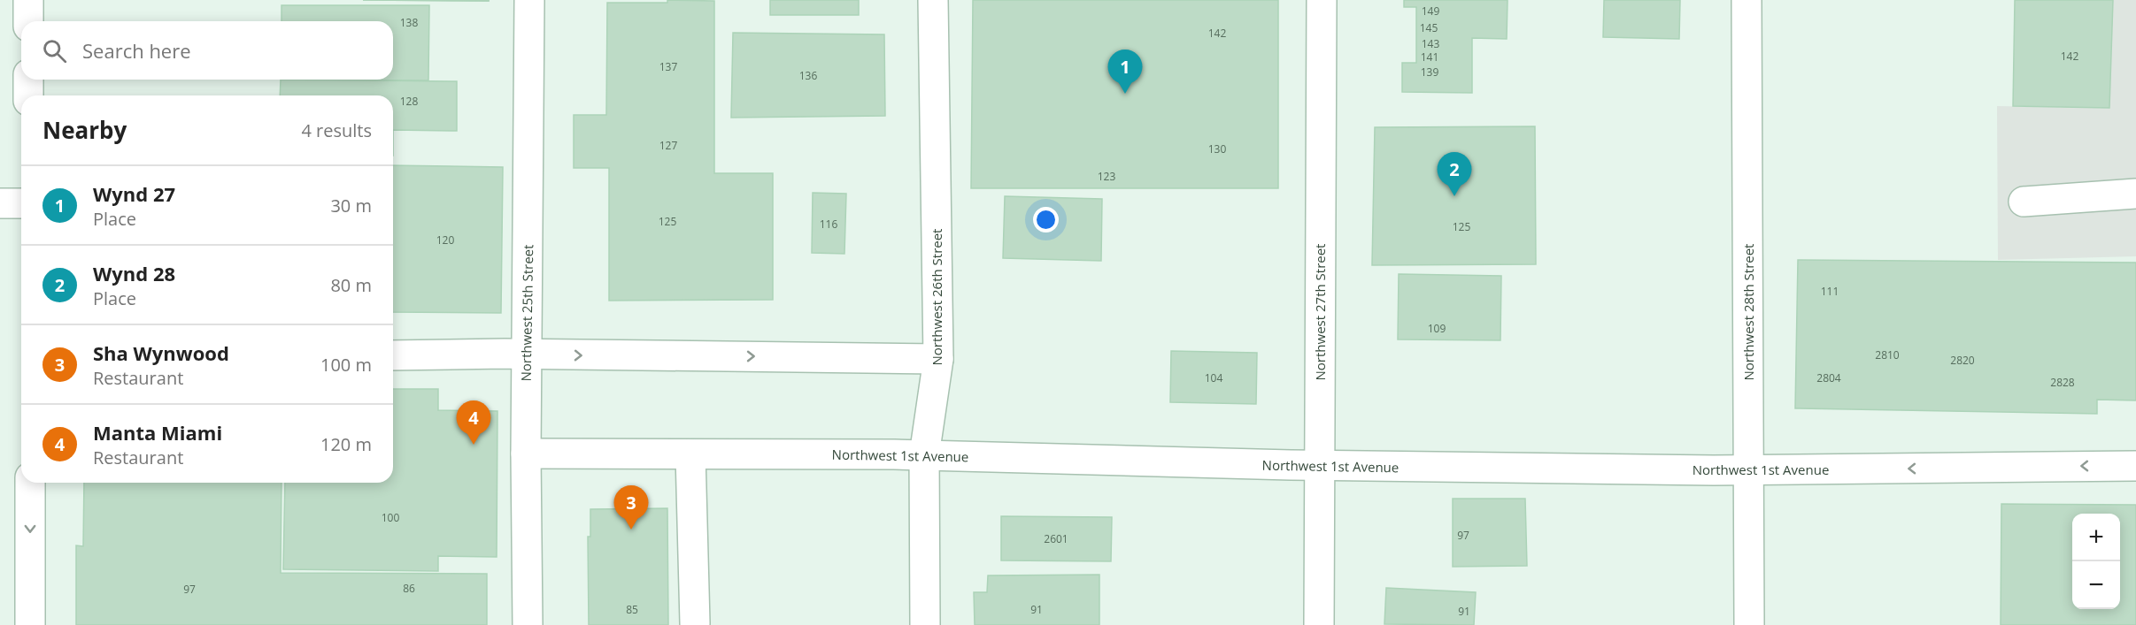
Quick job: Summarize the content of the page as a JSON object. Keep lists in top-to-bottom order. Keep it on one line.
{"streets":{"street":["Northwest 26th Street","Northwest 27th Street","Northwest 28th Street","Northwest 25th Street","Northwest 1st Avenue"]},"crossings":[["Northwest 26th Street","Northwest 1st Avenue"],["Northwest 27th Street","Northwest 1st Avenue"],["Northwest 28th Street","Northwest 1st Avenue"],["Northwest 25th Street","Northwest 1st Avenue"]],"house_numbers":["149","138","145","142","143","142","141","137","139","136","128","127","130","123","125","116","125","120","111","109","2810","2820","104","2804","2828","100","97","2601","86","97","85","91","91"],"page":{"search":"Search here","pins":["1","2","4","3"],"heading":["Nearby","4 results"],"list":[{"mark":"1","name":"Wynd 27","note":"Place","value":"30 m"},{"mark":"2","name":"Wynd 28","note":"Place","value":"80 m"},{"mark":"3","name":"Sha Wynwood","note":"Restaurant","value":"100 m"},{"mark":"4","name":"Manta Miami","note":"Restaurant","value":"120 m"}],"map_buttons":["+","−"]}}
